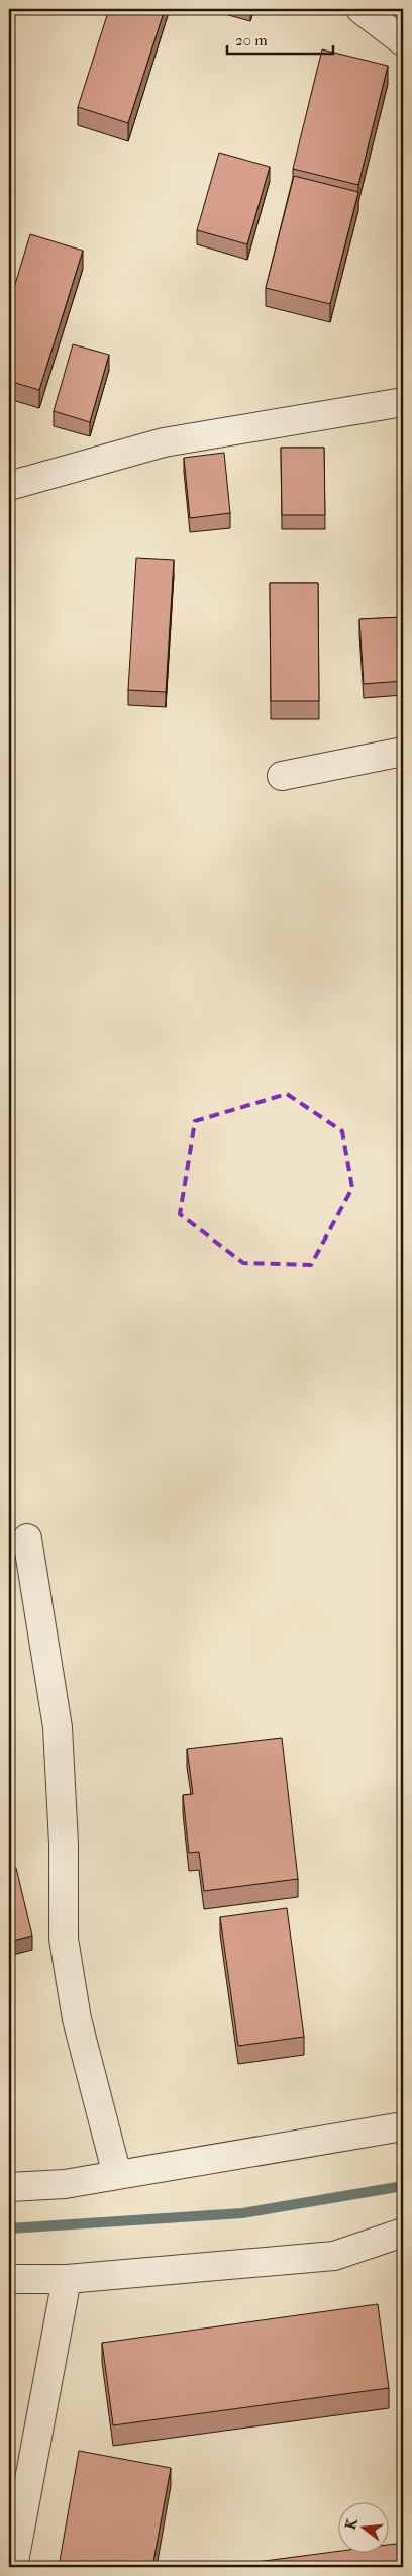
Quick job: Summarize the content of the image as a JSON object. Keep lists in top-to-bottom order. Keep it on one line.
{"scale_bar":"20 m","north":"left"}
